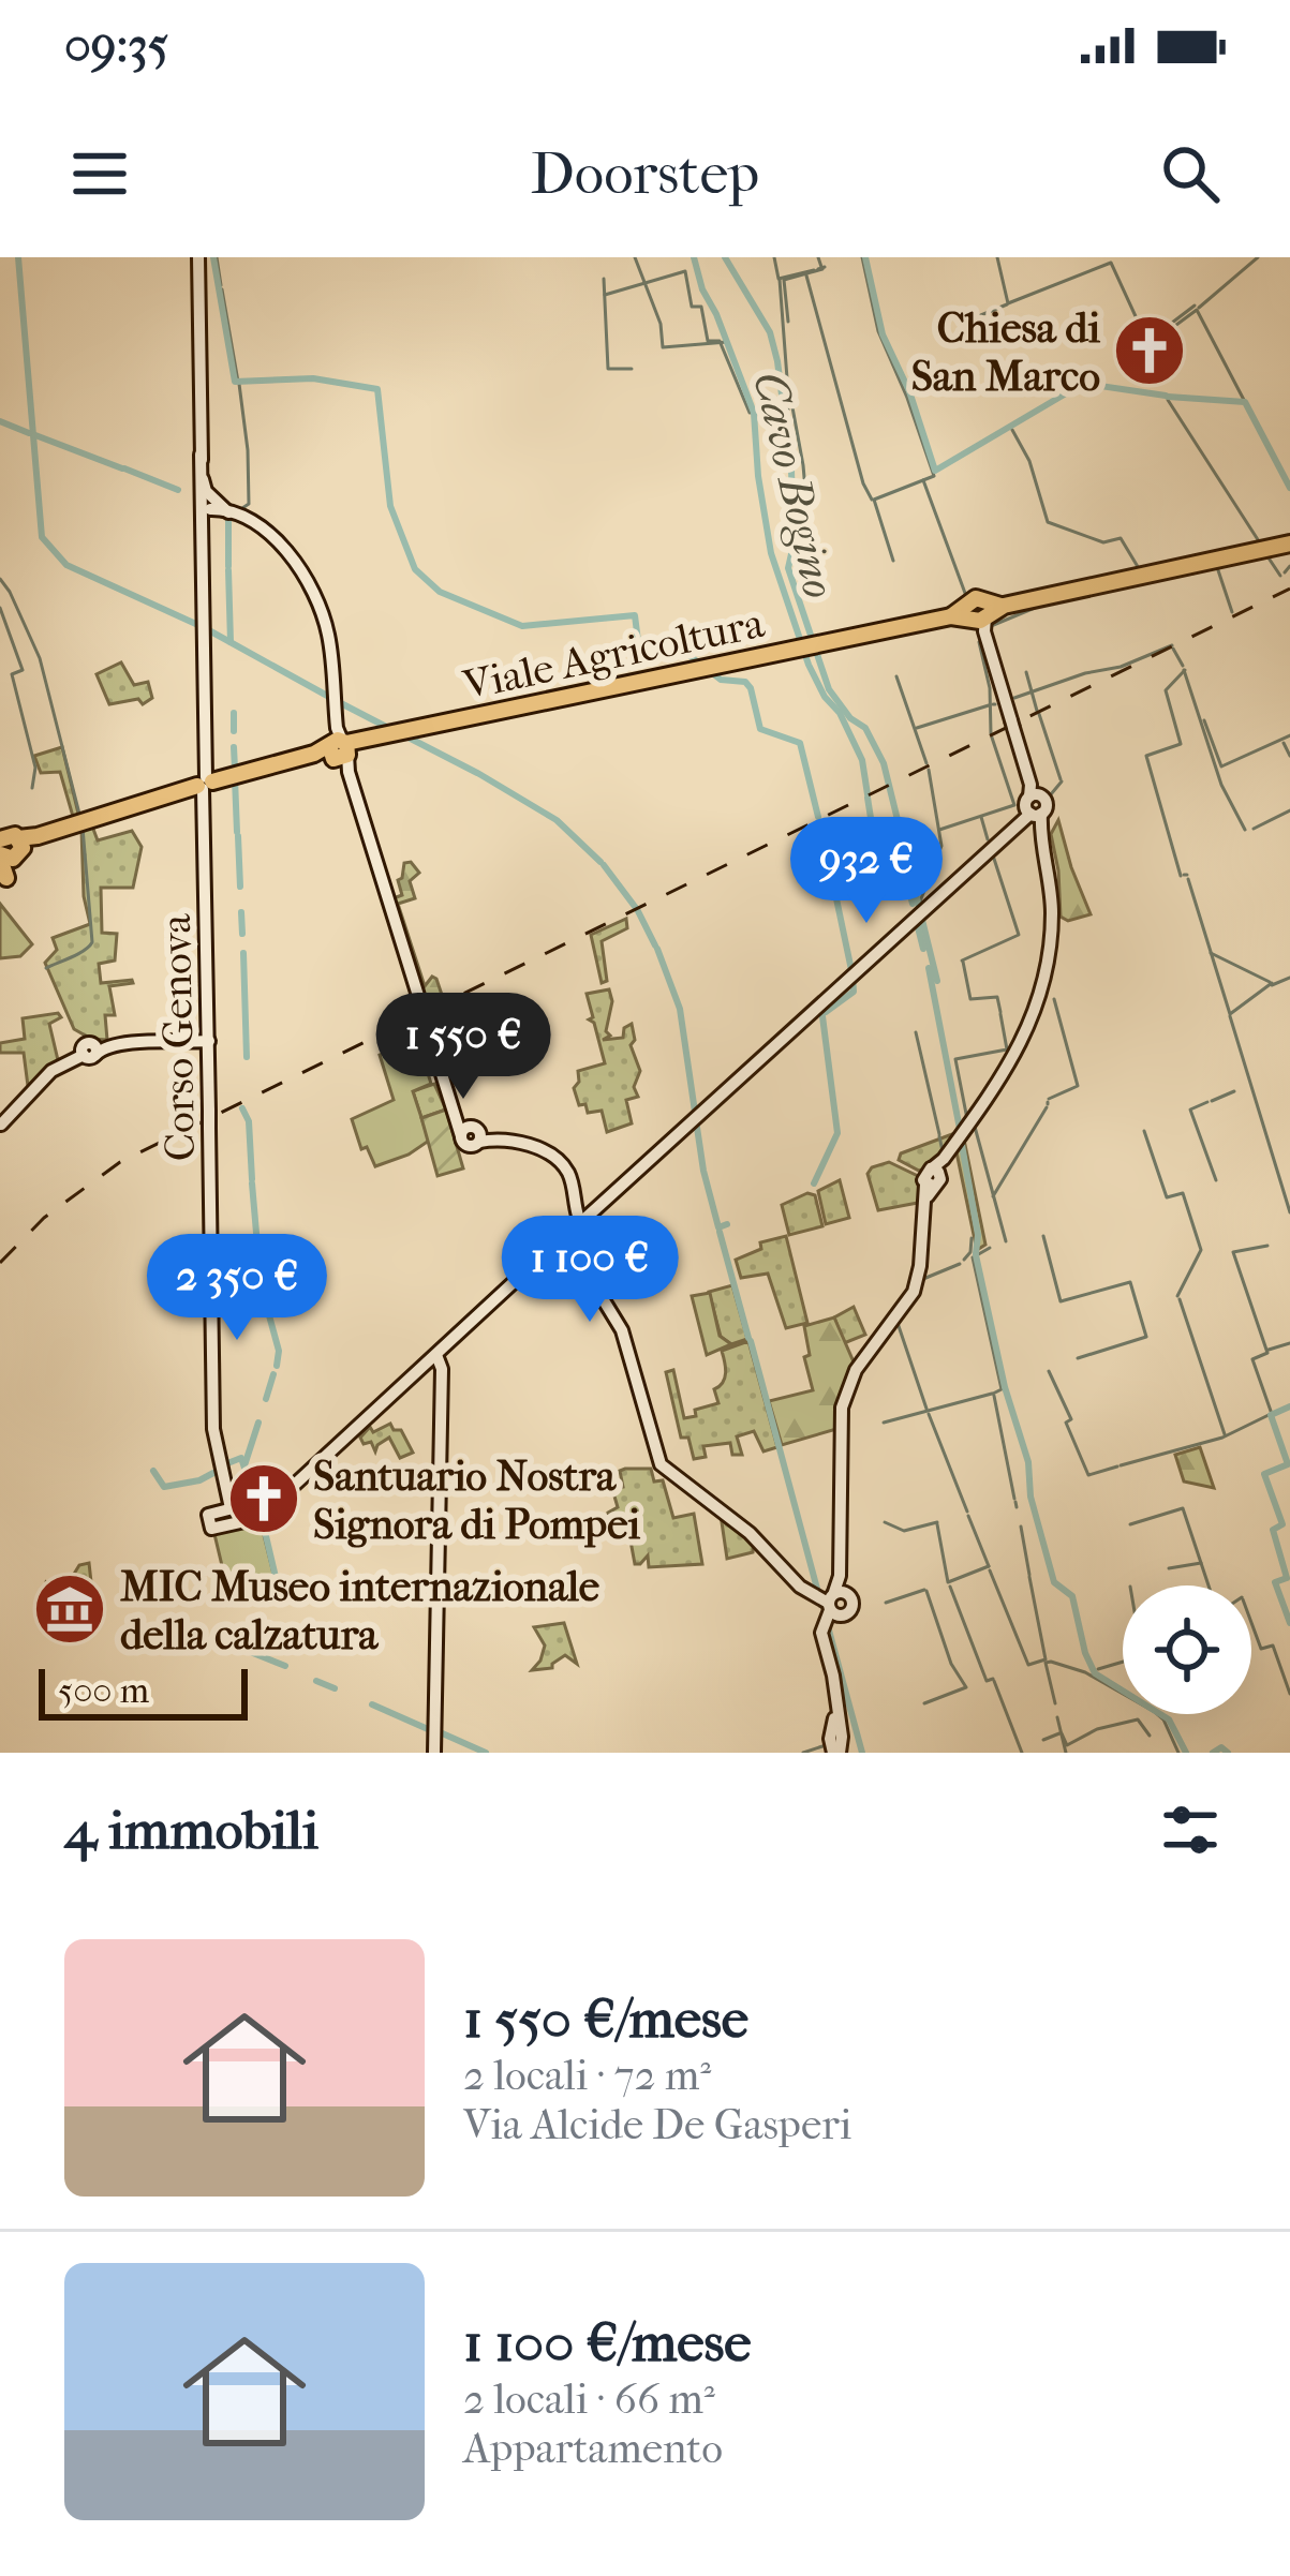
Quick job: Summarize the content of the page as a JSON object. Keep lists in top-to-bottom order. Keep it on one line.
{"streets":{"main road":["Viale Agricoltura","Corso Genova"]},"crossings":[["Viale Agricoltura","Corso Genova"]],"water":["Cavo Bogino"],"places":{"church":["Chiesa di San Marco","Santuario Nostra Signora di Pompei"],"museum":["MIC Museo internazionale della calzatura"]},"scale_bar":"500 m","page":{"status":"09:35","header":"Doorstep","price":["932 €","1 550 €","1 100 €","2 350 €"],"scale":"500 m","heading":"4 immobili","list":[{"name":"1 550 €/mese","note":"2 locali · 72 m² · Via Alcide De Gasperi"},{"name":"1 100 €/mese","note":"2 locali · 66 m² · Appartamento"}]}}
